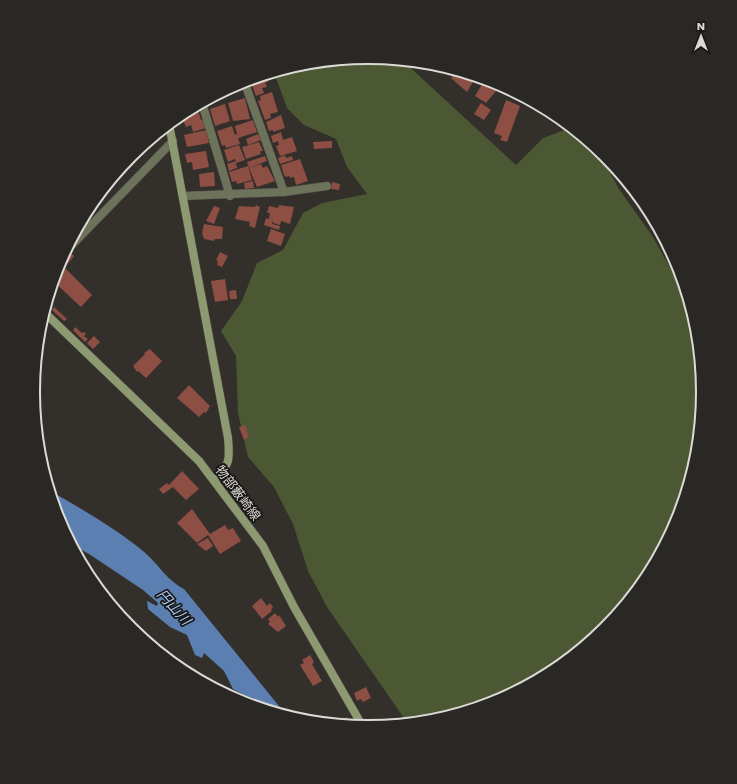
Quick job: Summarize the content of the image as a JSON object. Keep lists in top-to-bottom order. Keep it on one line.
{"streets":{"main road":["物部藪崎線"]},"water":["円山川"],"north":"top"}
